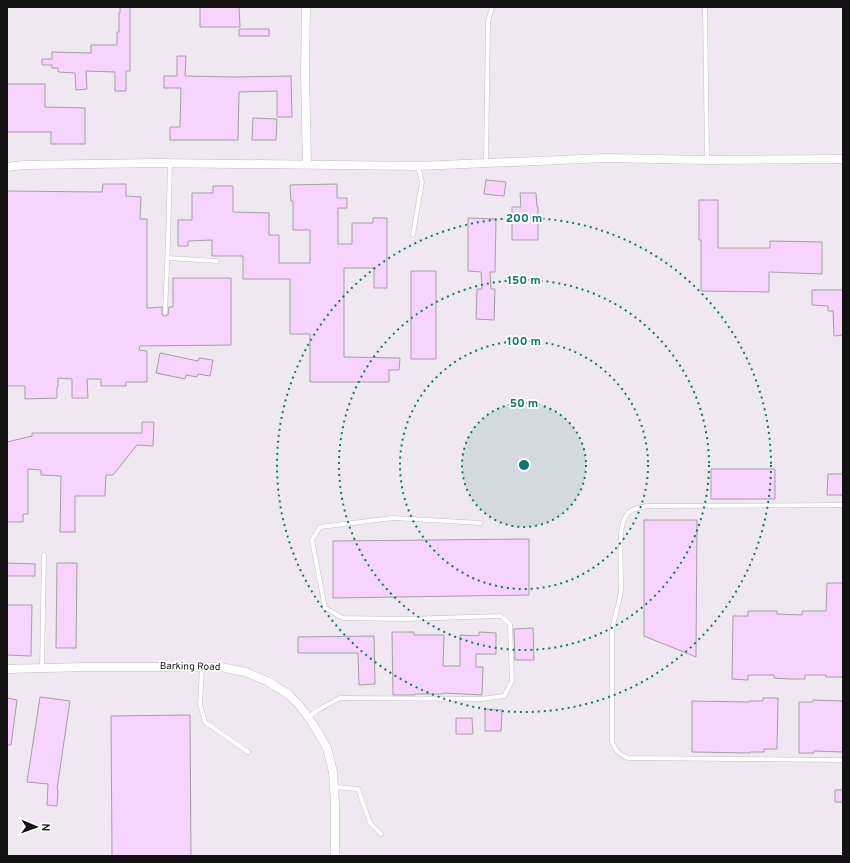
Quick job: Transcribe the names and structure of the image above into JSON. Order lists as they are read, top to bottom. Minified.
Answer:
{"streets":{"street":["Barking Road"]},"north":"right","rings":["200 m","150 m","100 m","50 m"]}
